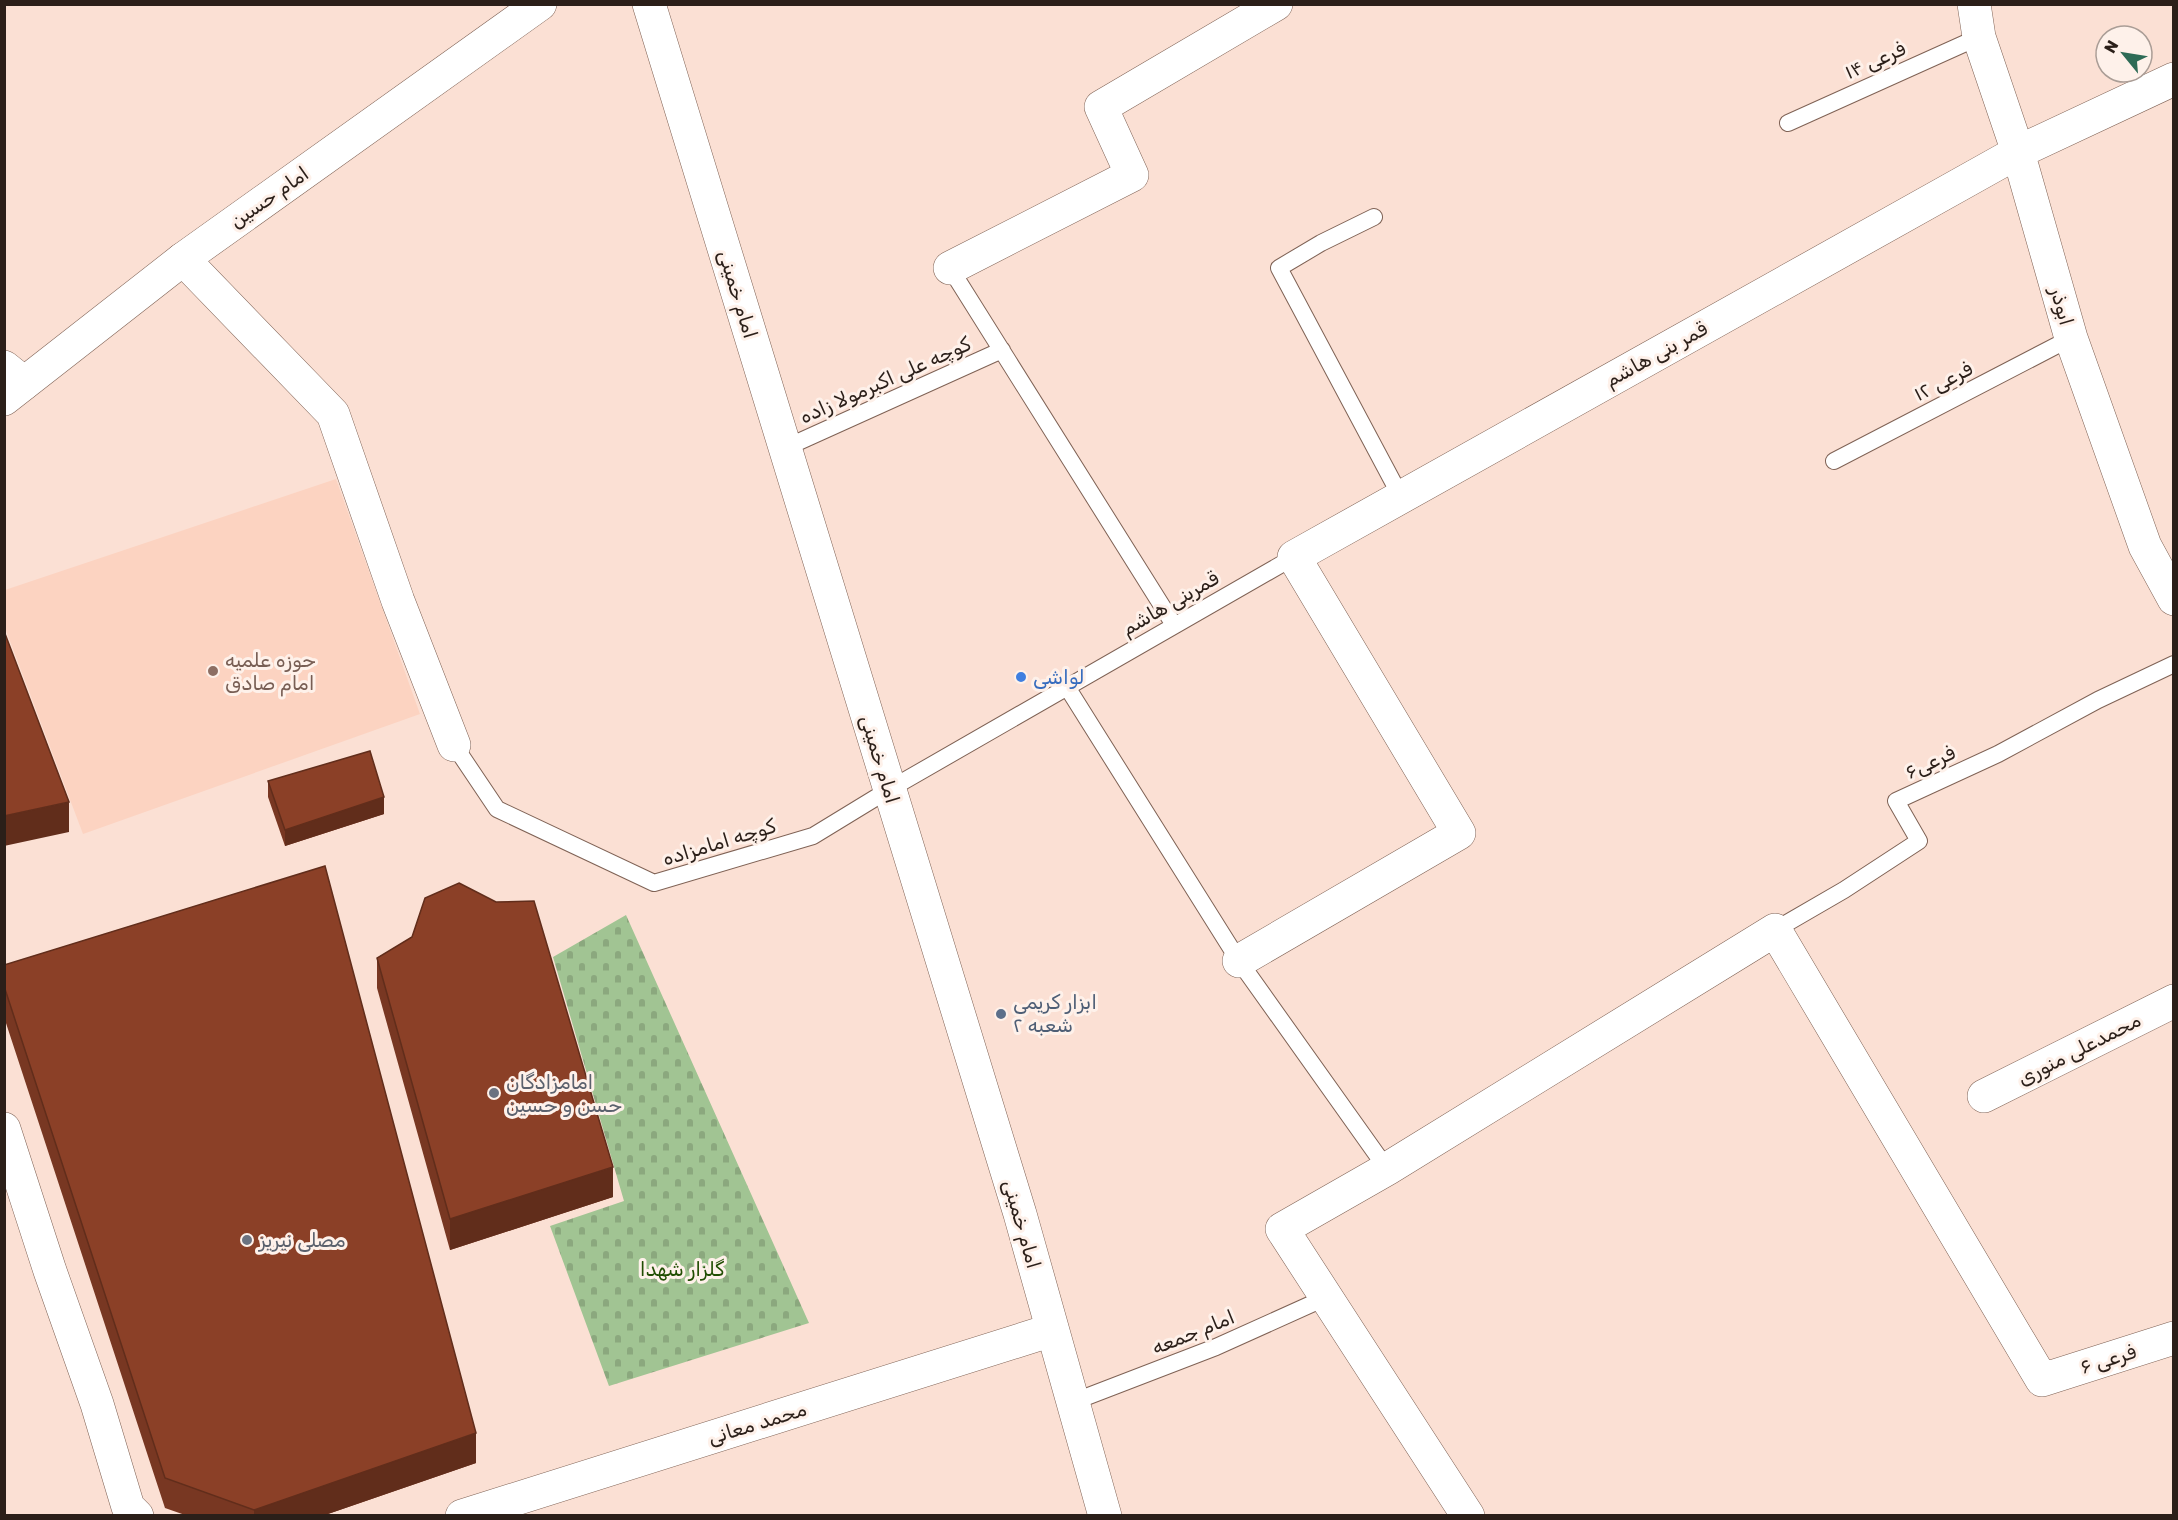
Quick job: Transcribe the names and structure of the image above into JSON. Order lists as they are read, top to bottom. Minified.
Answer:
{"streets":{"street":["امام حسین","امام خمینی","ابوذر","قمر بنی هاشم","محمدعلی منوری","فرعی ۶","محمد معانی"],"lane":["فرعی ۱۴","کوچه علی اکبرمولا زاده","فرعی ۱۲","قمربنی هاشم","فرعی۶","کوچه امامزاده","امام جمعه"]},"crossings":[["فرعی ۱۴","ابوذر"],["امام خمینی","کوچه علی اکبرمولا زاده"],["امام خمینی","قمربنی هاشم"],["امام خمینی","کوچه امامزاده"],["امام خمینی","امام جمعه"],["امام خمینی","محمد معانی"],["ابوذر","قمر بنی هاشم"],["ابوذر","فرعی ۱۲"],["قمر بنی هاشم","قمربنی هاشم"],["قمربنی هاشم","کوچه امامزاده"],["فرعی۶","فرعی ۶"]],"parks":["گلزار شهدا"],"places":["حوزه علمیه امام صادق","لواشی","ابزار کریمی شعبه ۲","امامزادگان حسن و حسین","مصلی نیریز"],"north":"top left"}
